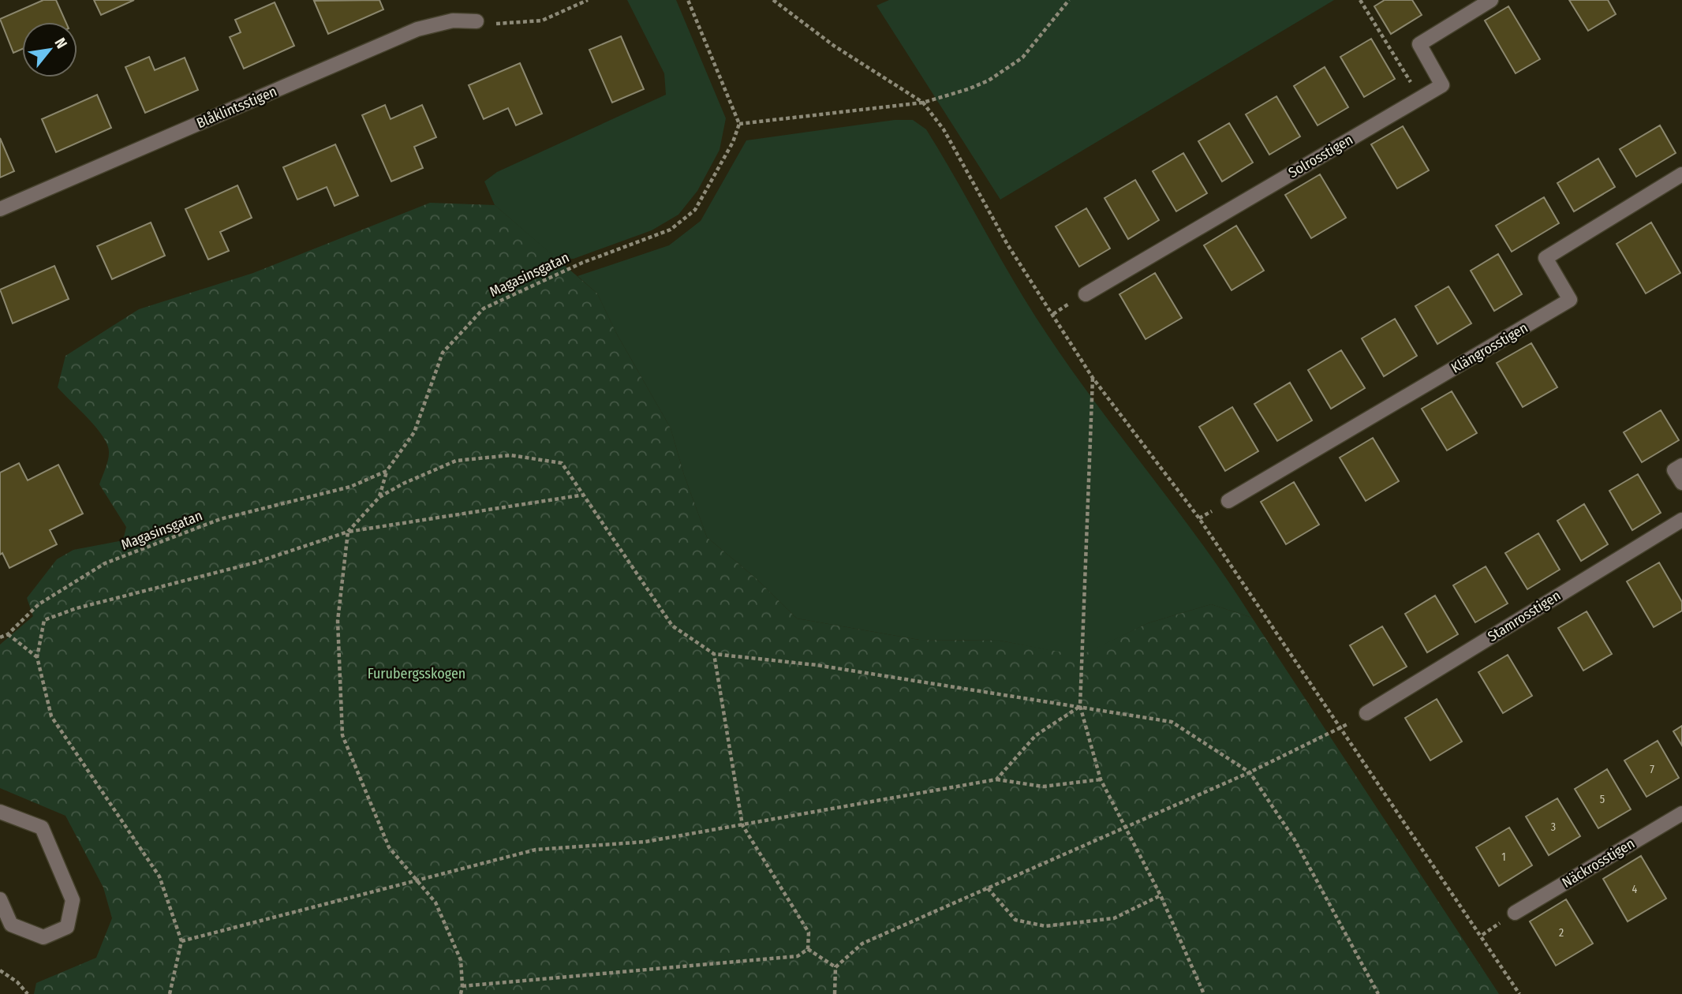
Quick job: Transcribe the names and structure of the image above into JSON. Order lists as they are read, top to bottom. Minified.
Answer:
{"streets":{"street":["Blåklintsstigen","Solrosstigen","Klängrosstigen","Stamrosstigen","Näckrosstigen"],"path":["Magasinsgatan"]},"parks":["Furubergsskogen"],"house_numbers":["7","5","3","1","4","2"],"north":"top right"}
